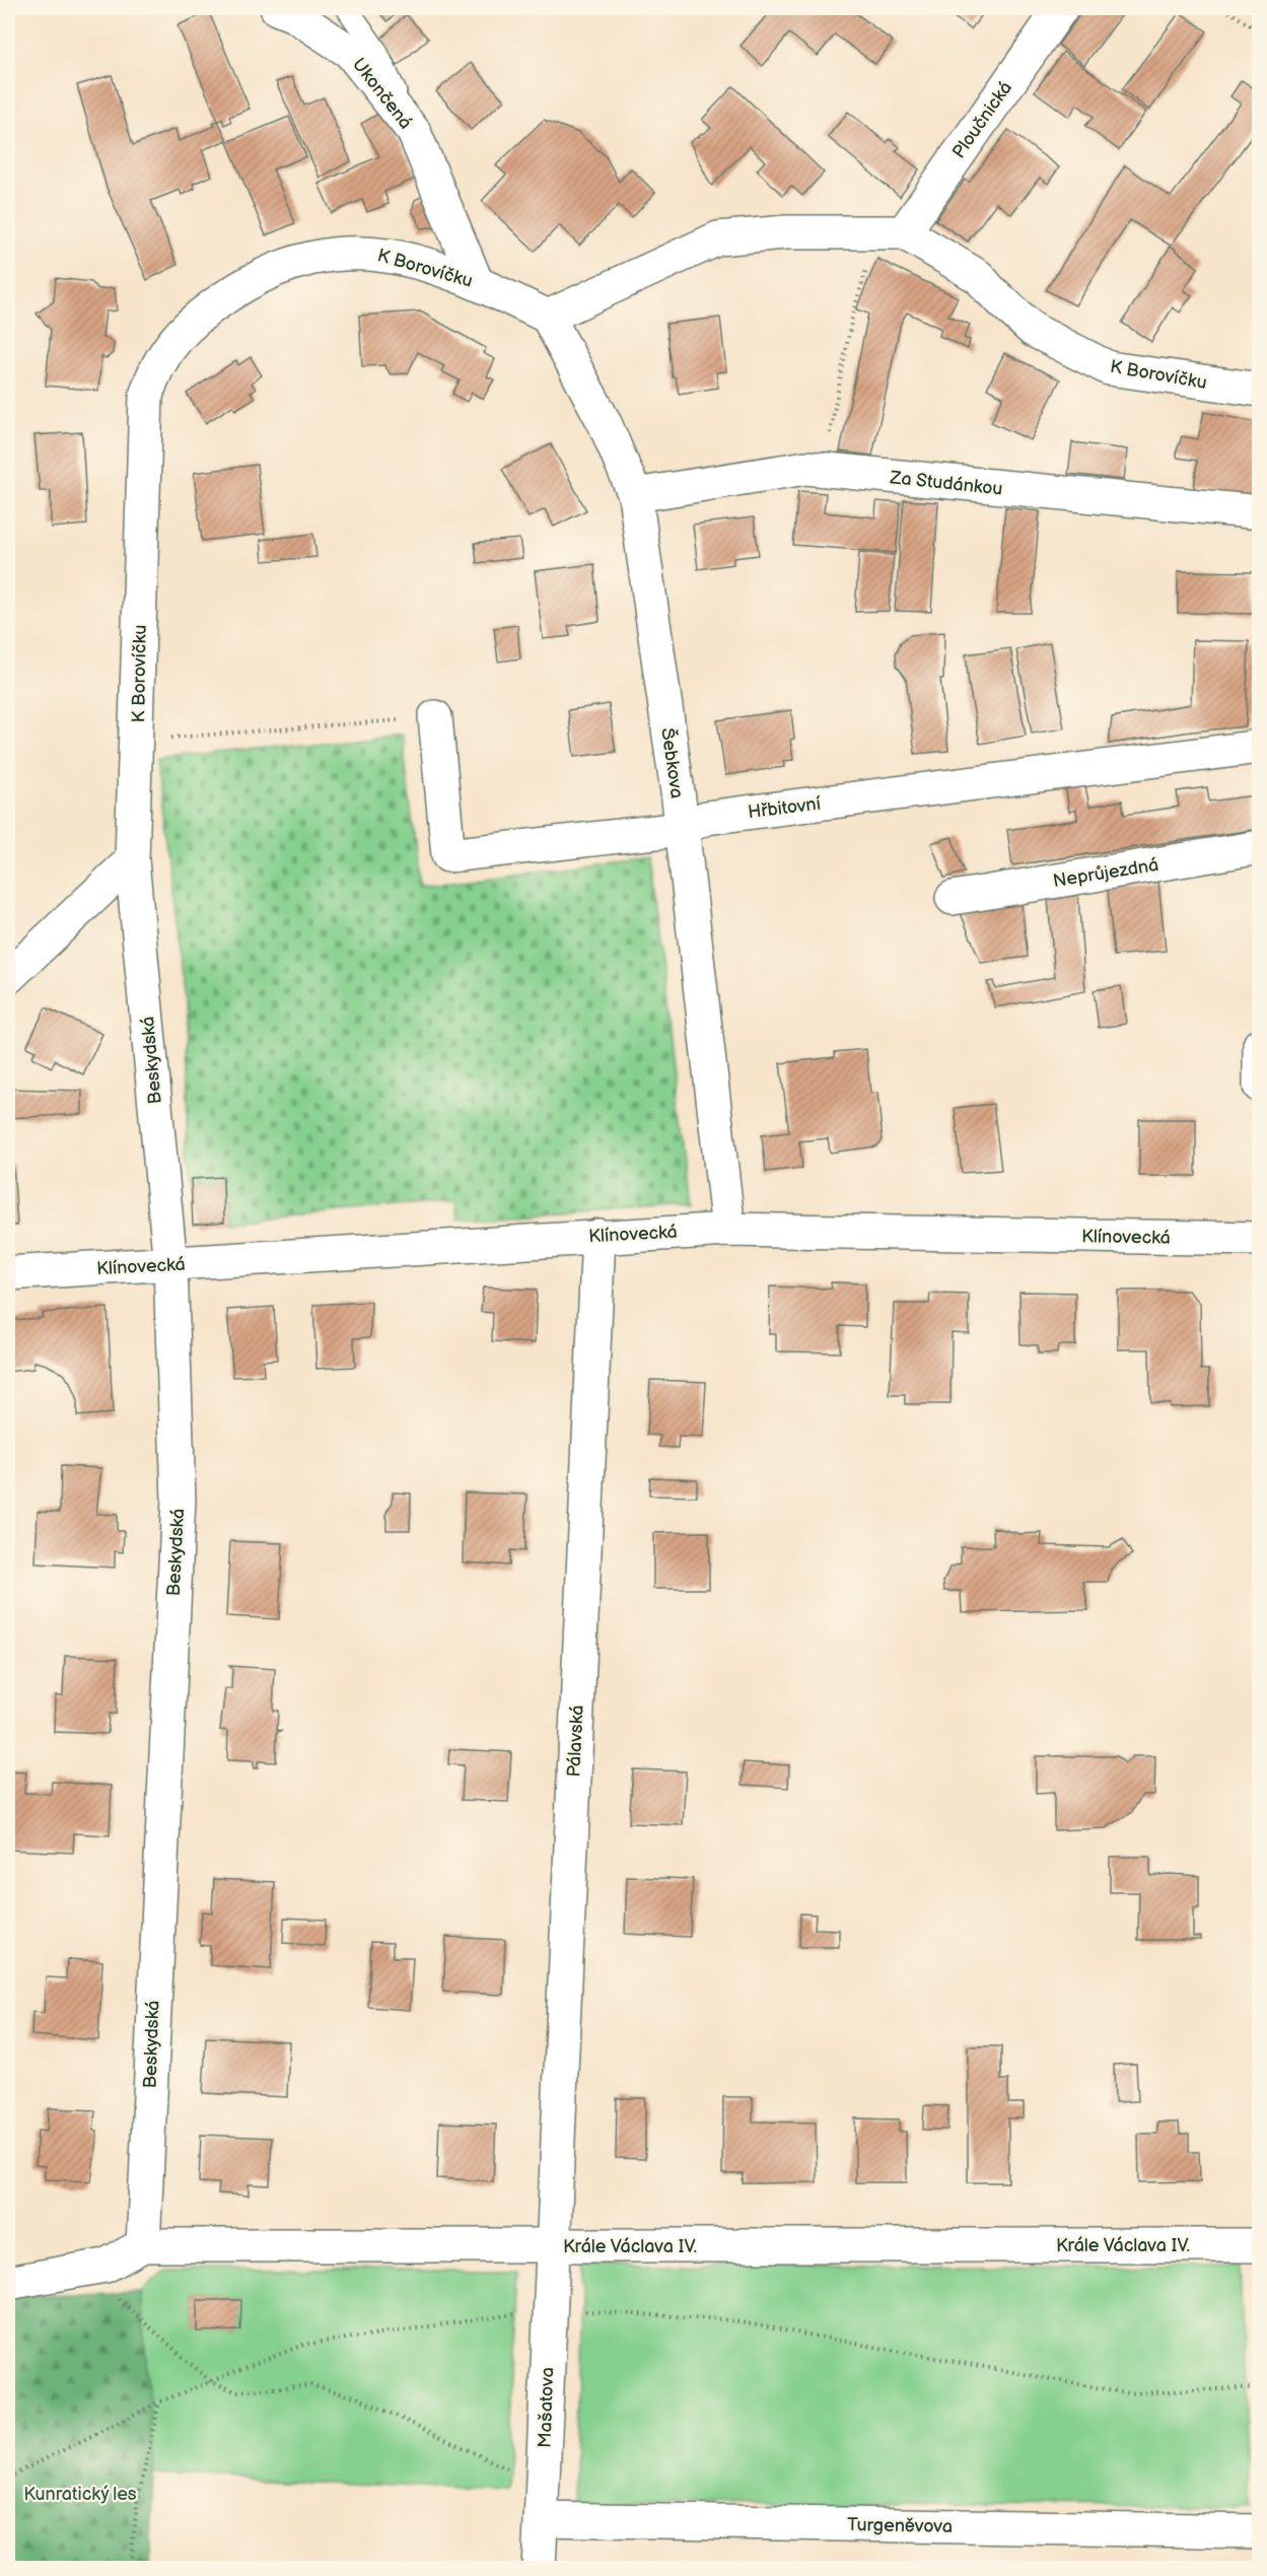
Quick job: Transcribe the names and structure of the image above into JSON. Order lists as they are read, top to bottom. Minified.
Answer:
{"streets":{"street":["Ukončená","Ploučnická","K Borovíčku","Za Studánkou","Šebkova","Hřbitovní","Neprůjezdná","Beskydská","Klínovecká","Pálavská","Krále Václava IV.","Mašatova","Turgeněvova"]},"crossings":[["Ukončená","K Borovíčku"],["Ploučnická","K Borovíčku"],["K Borovíčku","Šebkova"],["K Borovíčku","Beskydská"],["Za Studánkou","Šebkova"],["Šebkova","Hřbitovní"],["Šebkova","Klínovecká"],["Beskydská","Klínovecká"],["Beskydská","Krále Václava IV."],["Klínovecká","Pálavská"],["Pálavská","Krále Václava IV."],["Pálavská","Mašatova"],["Krále Václava IV.","Mašatova"],["Mašatova","Turgeněvova"]],"parks":["Kunratický les"]}
